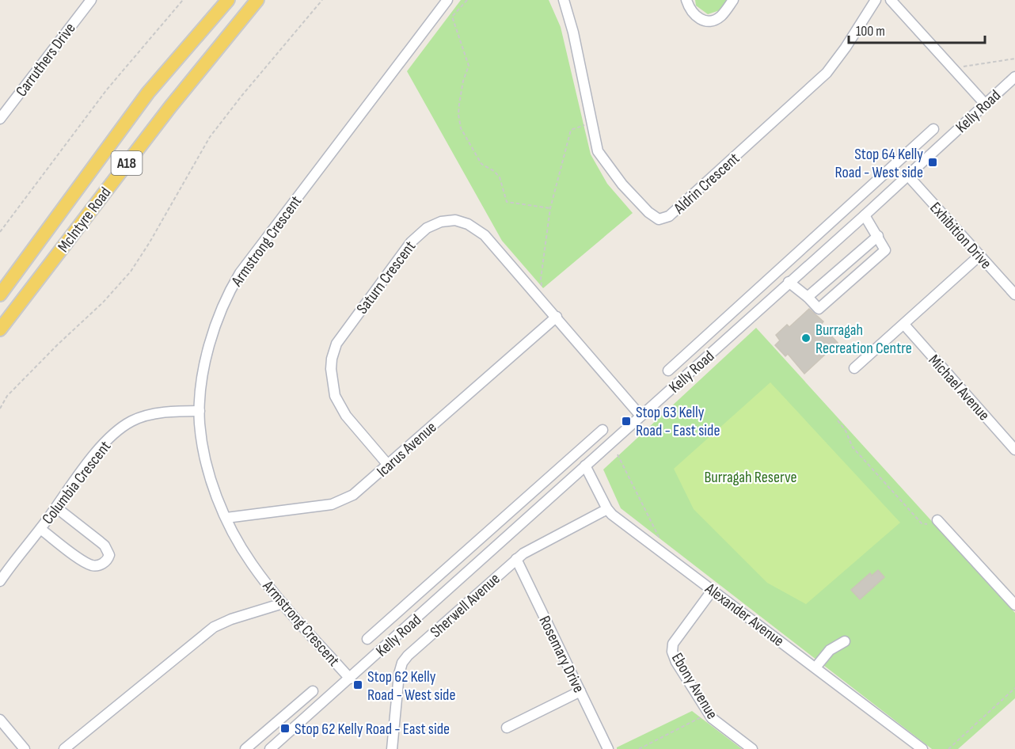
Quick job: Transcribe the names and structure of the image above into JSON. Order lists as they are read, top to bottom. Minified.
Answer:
{"streets":{"main road":["A18","McIntyre Road"],"street":["Carruthers Drive","Kelly Road","Aldrin Crescent","Exhibition Drive","Armstrong Crescent","Saturn Crescent","Michael Avenue","Icarus Avenue","Columbia Crescent","Sherwell Avenue","Alexander Avenue","Rosemary Drive","Ebony Avenue"]},"crossings":[["Kelly Road","Exhibition Drive"],["Kelly Road","Armstrong Crescent"],["Kelly Road","Saturn Crescent"],["Kelly Road","Alexander Avenue"],["Armstrong Crescent","Icarus Avenue"],["Armstrong Crescent","Columbia Crescent"],["Saturn Crescent","Icarus Avenue"],["Sherwell Avenue","Alexander Avenue"],["Sherwell Avenue","Rosemary Drive"],["Alexander Avenue","Ebony Avenue"]],"parks":["Burragah Reserve"],"places":{"transit":["Stop 64 Kelly Road - West side","Stop 63 Kelly Road - East side","Stop 62 Kelly Road - West side","Stop 62 Kelly Road - East side"],"other":["Burragah Recreation Centre"]},"scale_bar":"100 m"}
